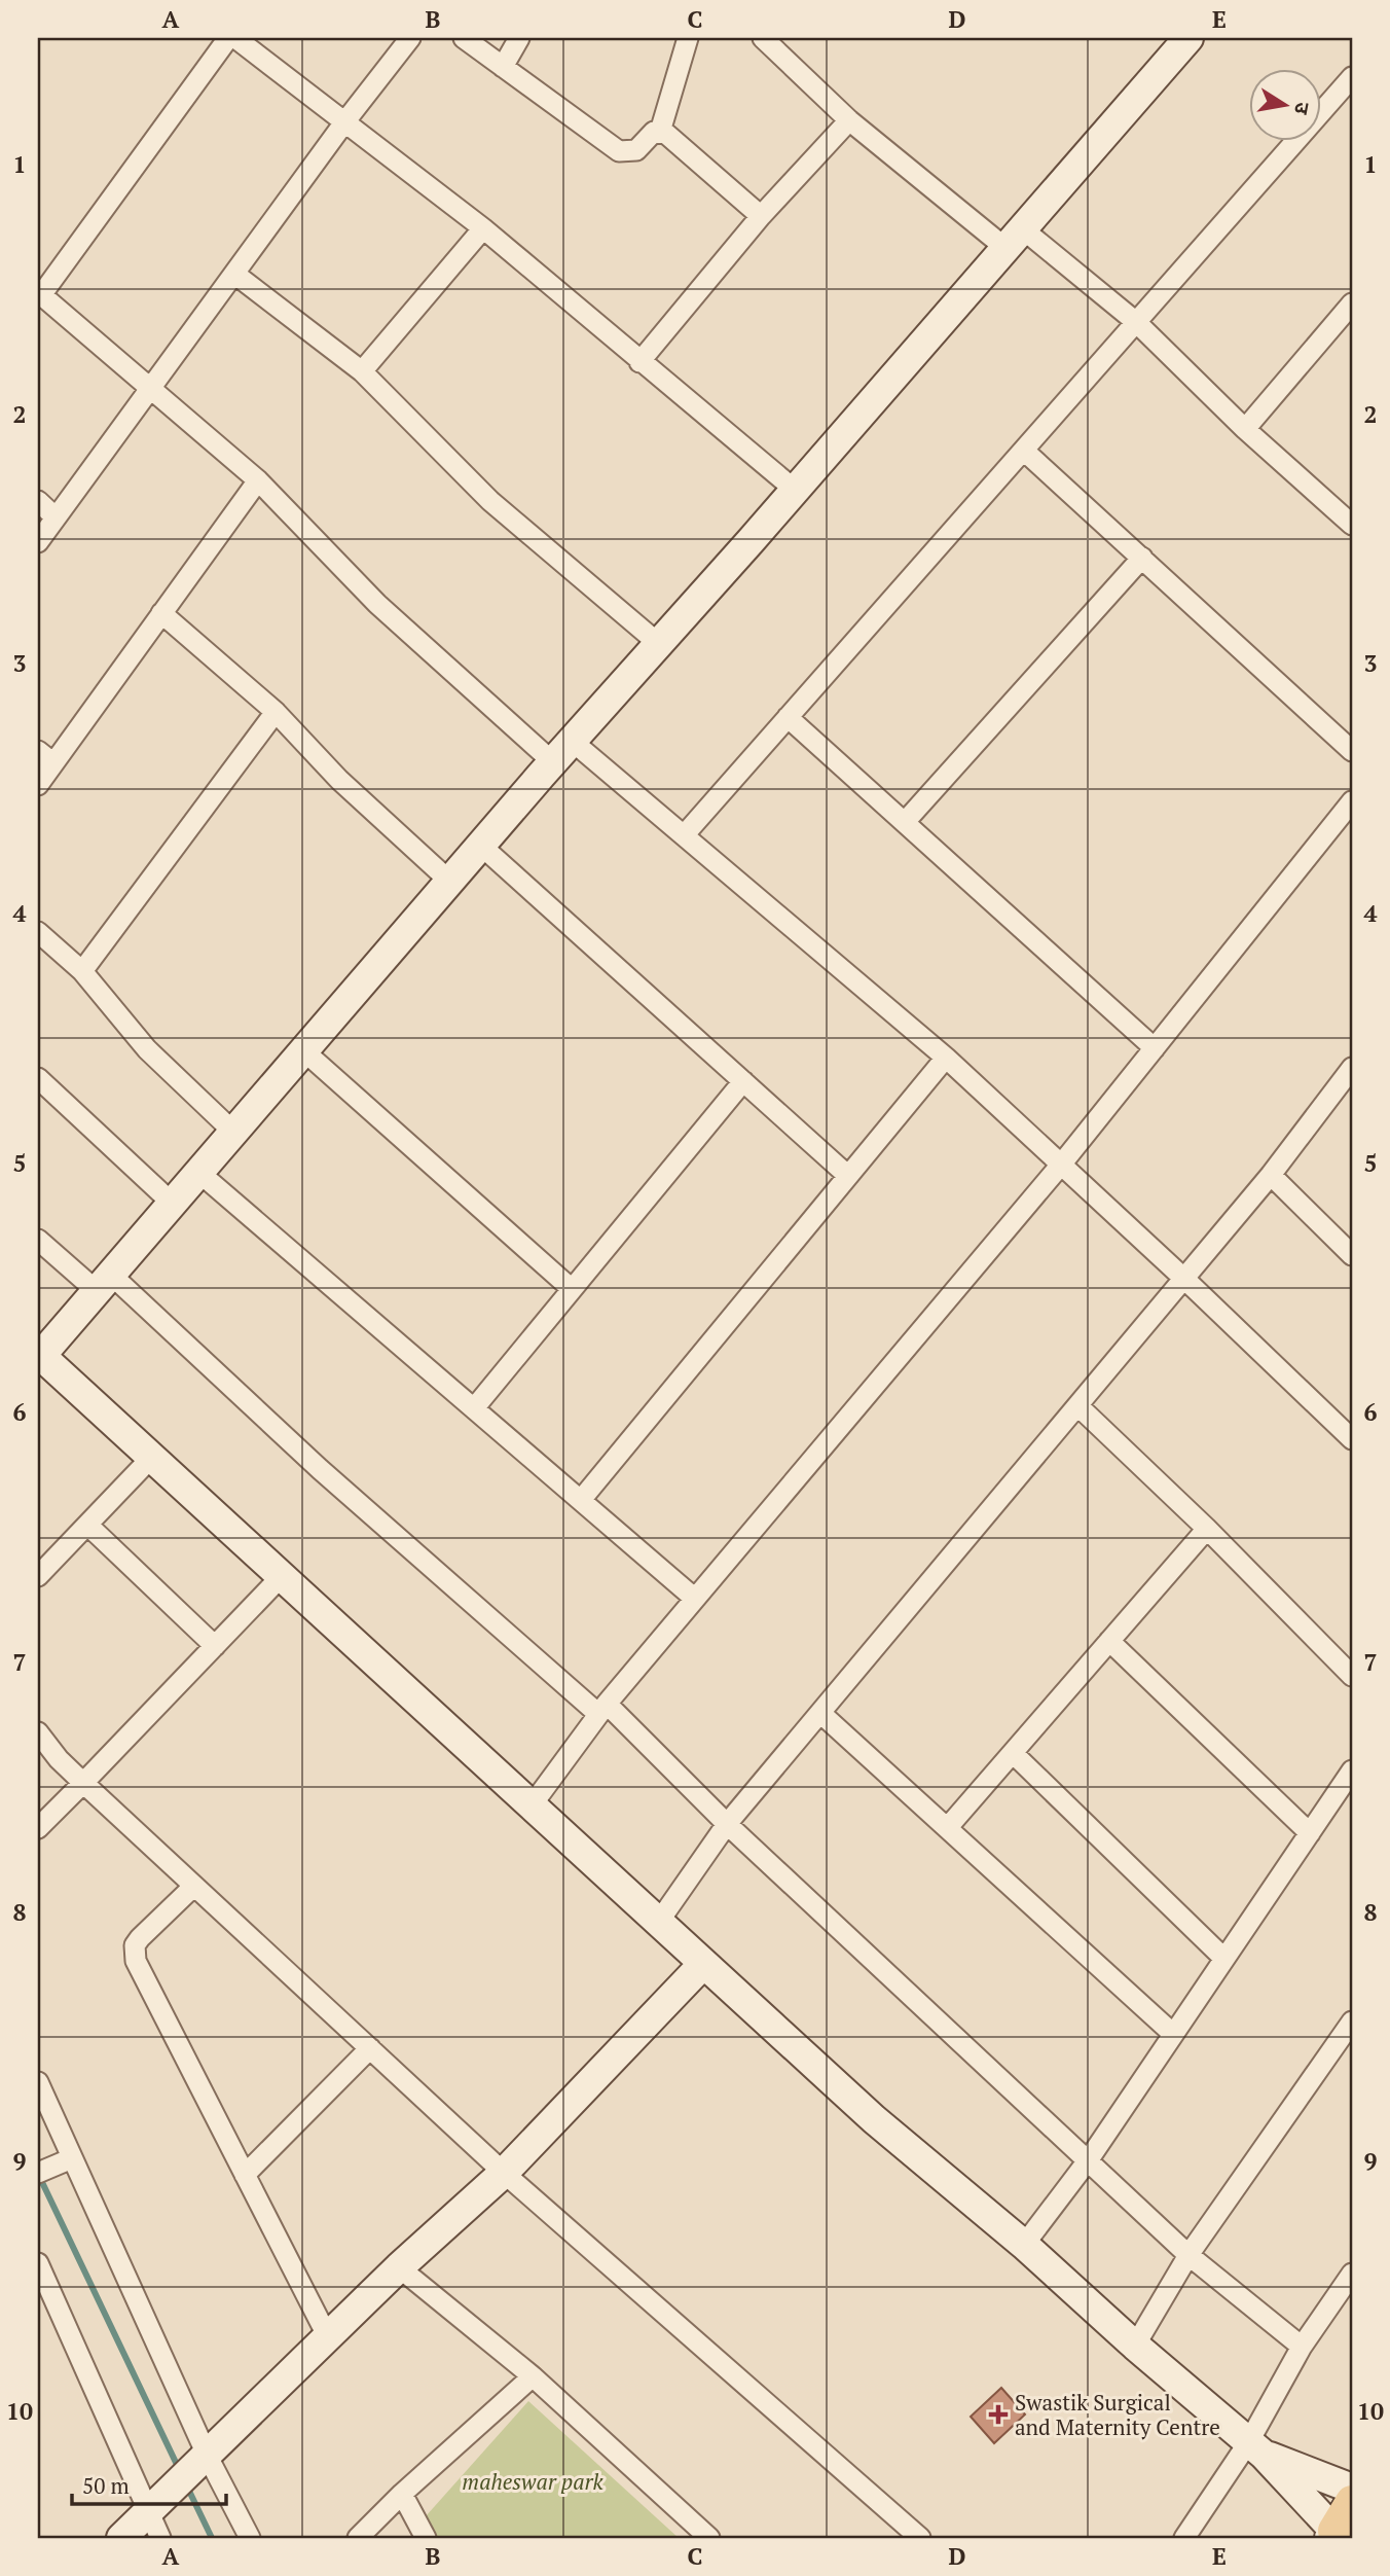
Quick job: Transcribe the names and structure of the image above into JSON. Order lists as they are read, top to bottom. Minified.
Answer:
{"parks":["maheswar park"],"places":{"health":["Swastik Surgical and Maternity Centre"]},"scale_bar":"50 m","north":"right","grid":{"columns":["A","B","C","D","E"],"rows":["1","2","3","4","5","6","7","8","9","10"]}}
